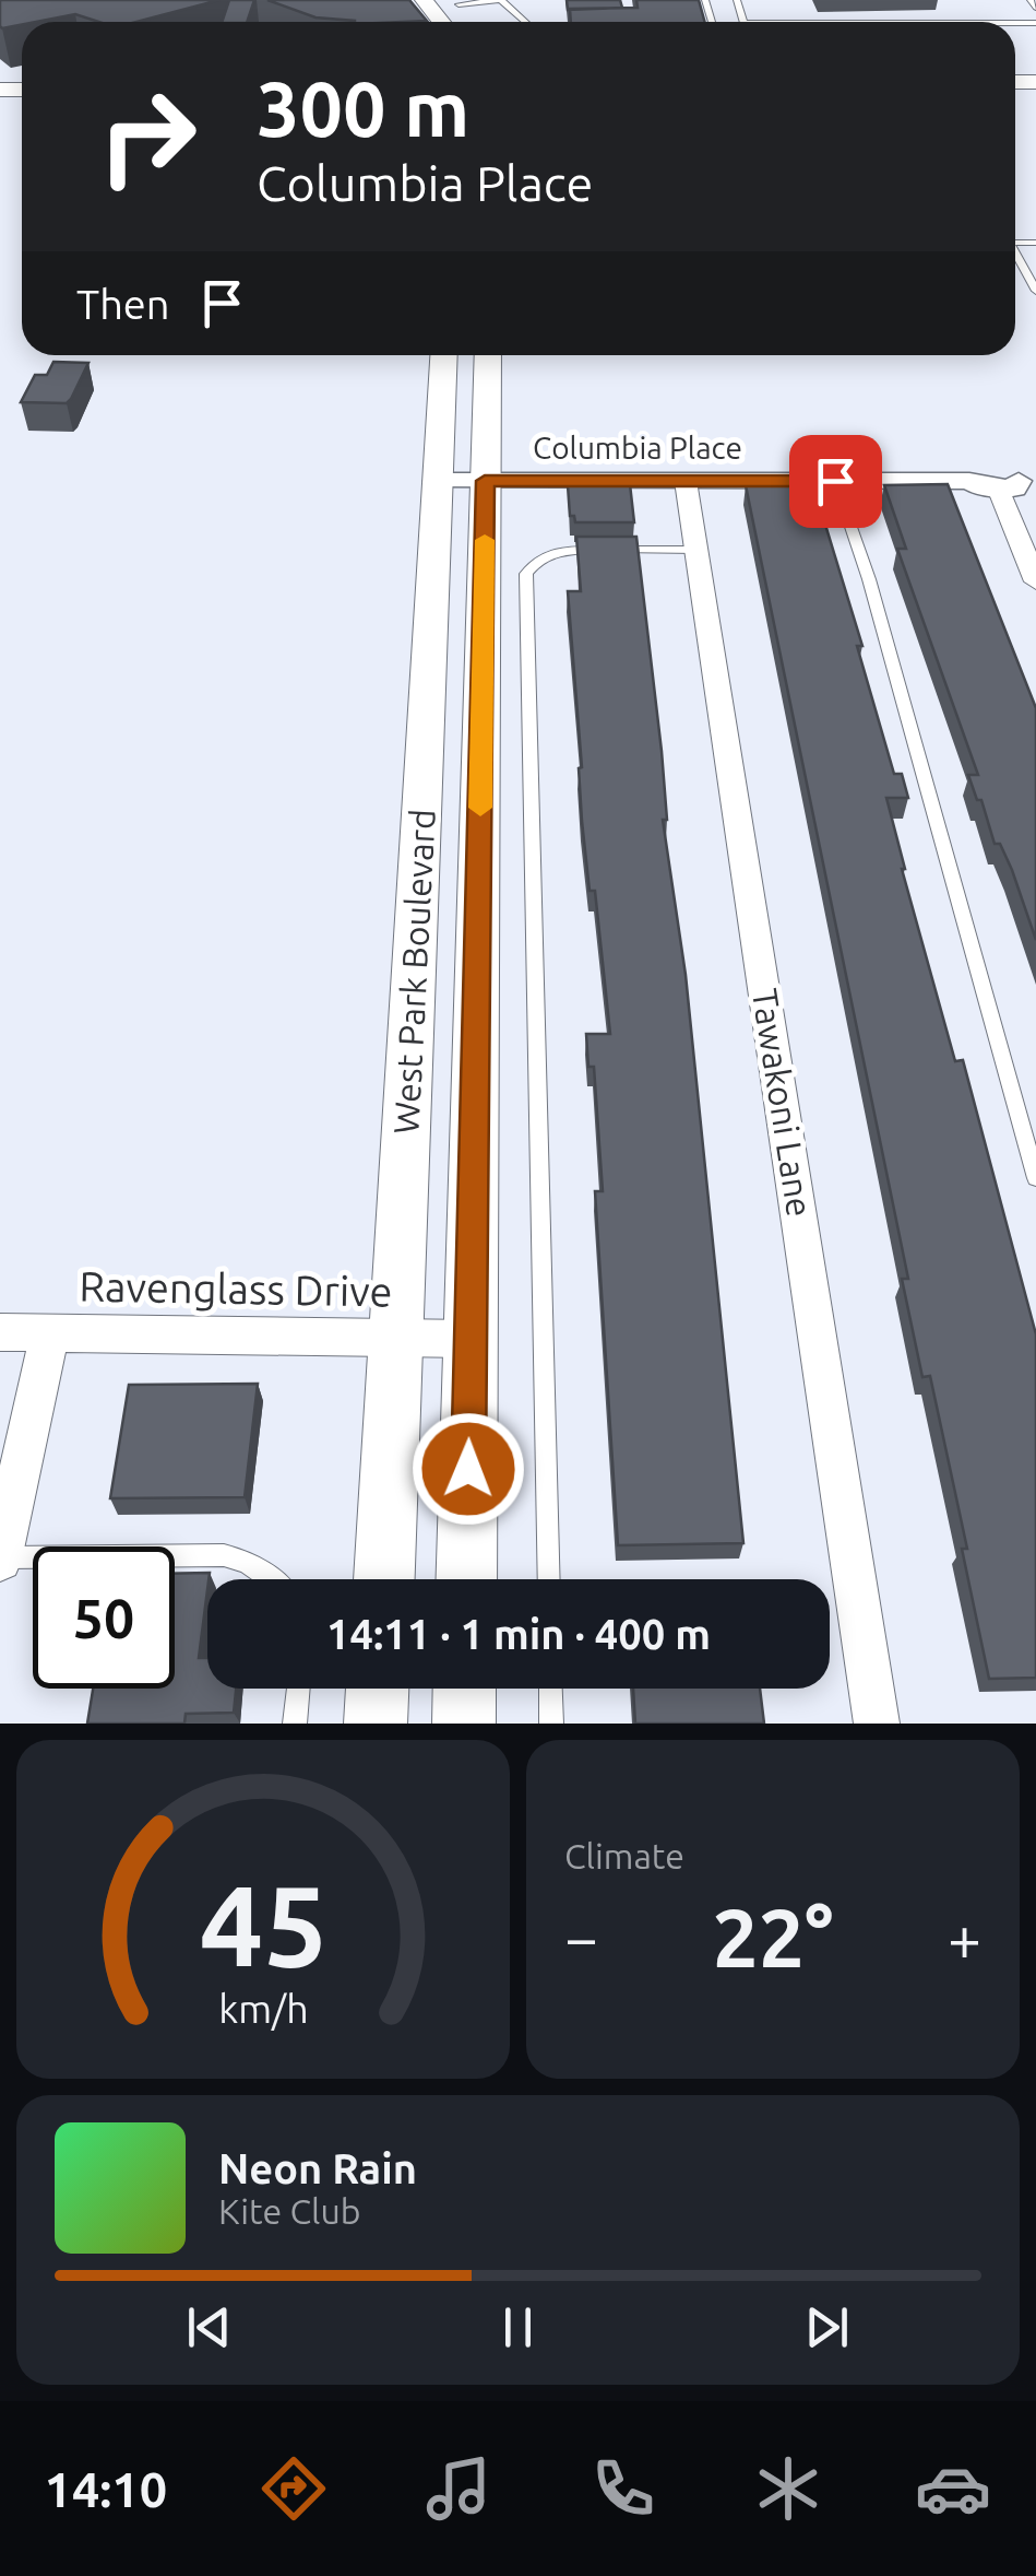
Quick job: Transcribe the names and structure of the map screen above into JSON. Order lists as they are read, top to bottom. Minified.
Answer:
{"streets":{"main road":["West Park Boulevard"],"street":["Columbia Place","Tawakoni Lane","Ravenglass Drive"]},"crossings":[["Columbia Place","West Park Boulevard"],["Columbia Place","Tawakoni Lane"],["West Park Boulevard","Ravenglass Drive"]],"page":{"turn":["300 m","Columbia Place"],"then":"Then","limit":"50","trip":"14:11 · 1 min · 400 m","tile":"Climate","heat":["−","22°","+"],"song":["Neon Rain","Kite Club"],"tabs":"14:10","gauge":["45","km/h"]}}
